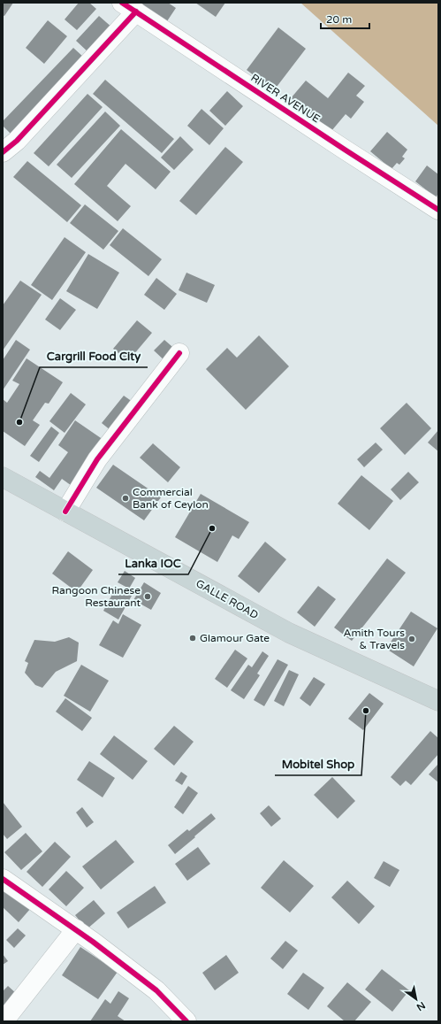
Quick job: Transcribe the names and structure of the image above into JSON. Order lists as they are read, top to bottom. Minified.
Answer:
{"streets":{"highway":["GALLE ROAD"],"street":["RIVER AVENUE"]},"places":["Cargrill Food City","Commercial Bank of Ceylon","Lanka IOC","Rangoon Chinese Restaurant","Glamour Gate","Amith Tours & Travels","Mobitel Shop"],"scale_bar":"20 m","north":"bottom right"}
